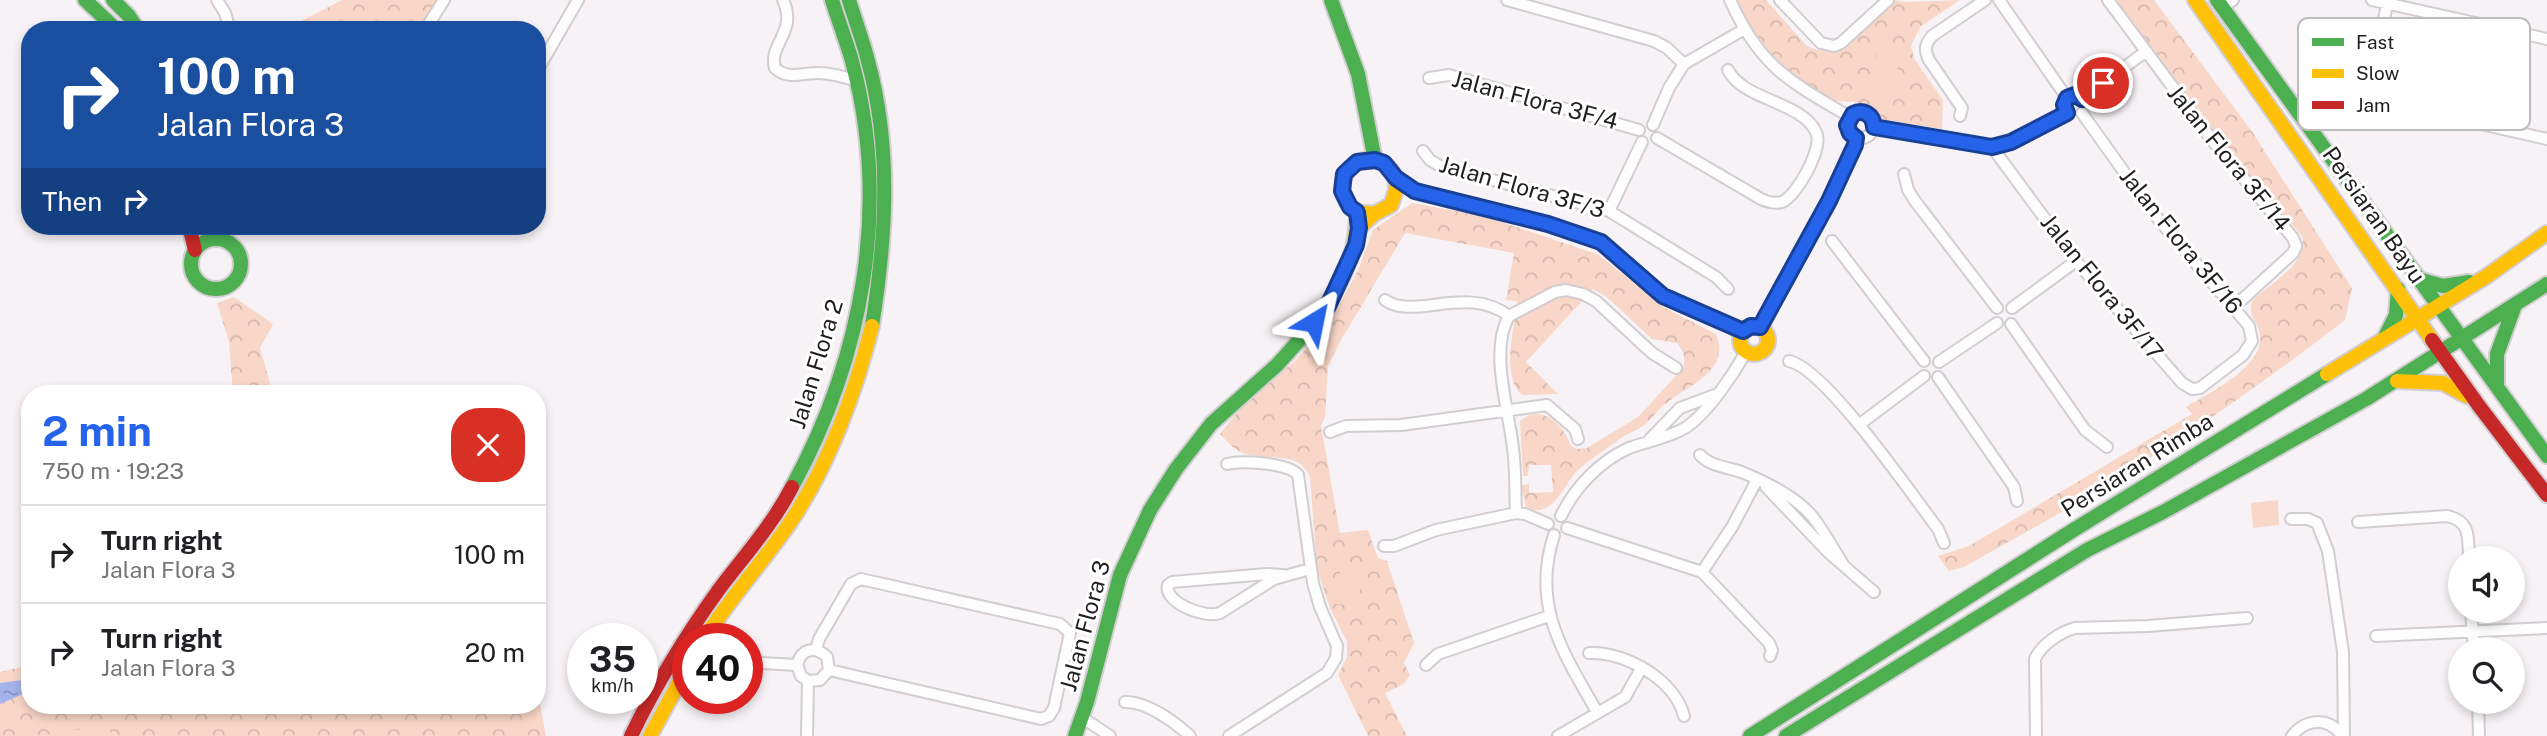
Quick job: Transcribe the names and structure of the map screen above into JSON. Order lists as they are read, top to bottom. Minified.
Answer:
{"streets":{"street":["Jalan Flora 3F/4","Jalan Flora 3F/14","Jalan Flora 3F/3","Persiaran Bayu","Jalan Flora 3F/16","Jalan Flora 3F/17","Jalan Flora 2","Persiaran Rimba","Jalan Flora 3"]},"crossings":[["Jalan Flora 3F/14","Jalan Flora 3F/16"],["Persiaran Bayu","Persiaran Rimba"],["Jalan Flora 3F/16","Jalan Flora 3F/17"]],"legend":["Fast","Slow","Jam"],"page":{"turn":["100 m","Jalan Flora 3"],"then":"Then","heading":["2 min","750 m · 19:23"],"list":[{"name":"Turn right","note":"Jalan Flora 3","value":"100 m"},{"name":"Turn right","note":"Jalan Flora 3","value":"20 m"}],"speed":"35 km/h","limit":"40"}}
